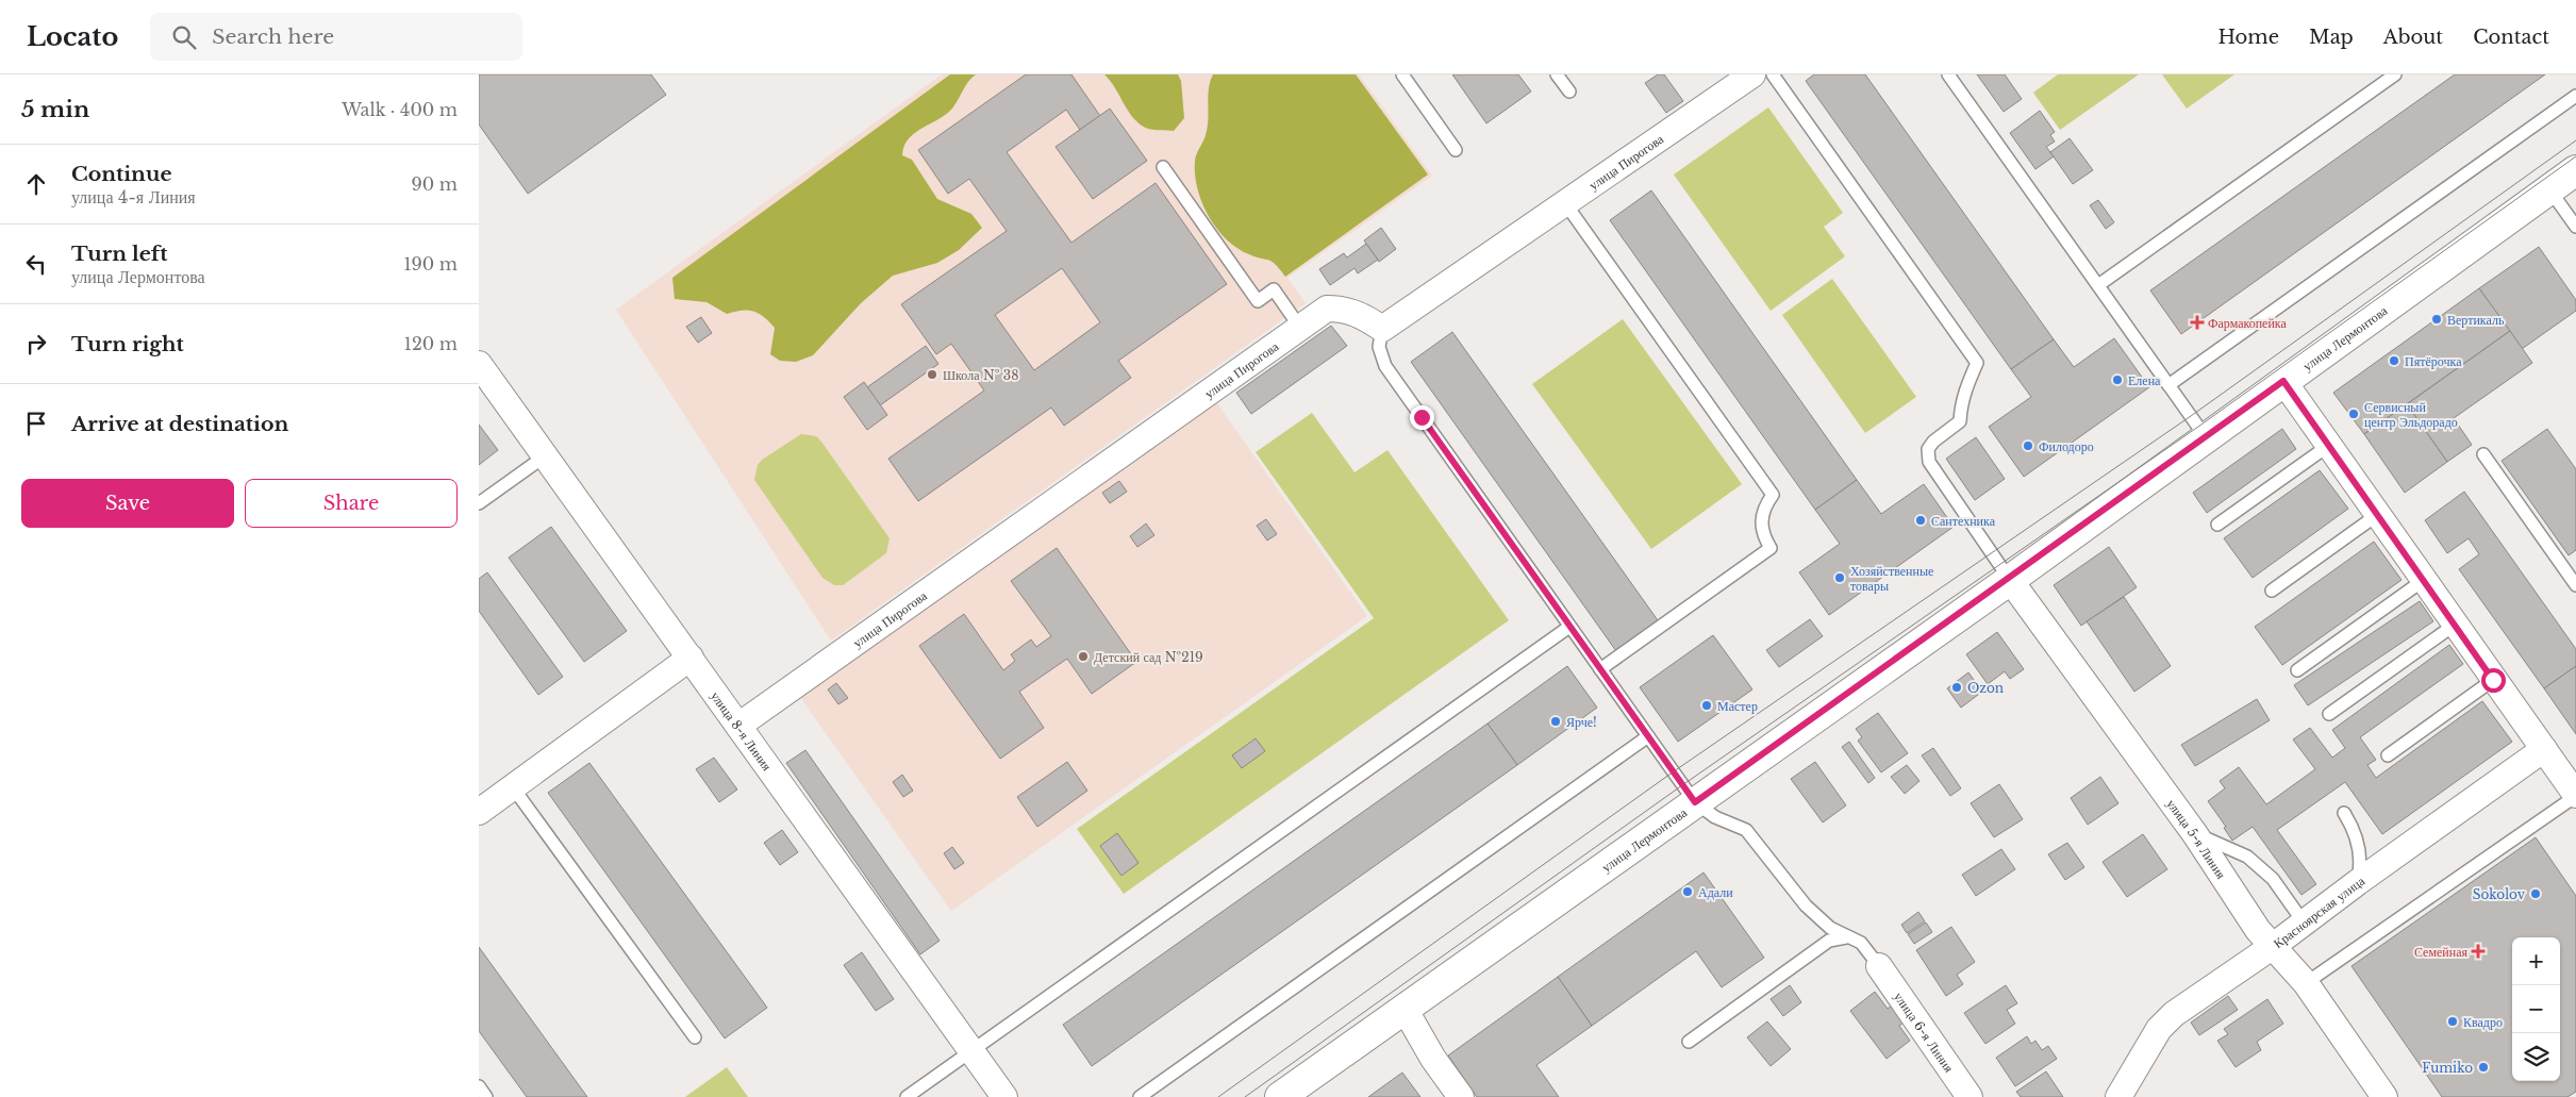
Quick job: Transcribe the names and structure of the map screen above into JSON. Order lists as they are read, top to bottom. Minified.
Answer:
{"streets":{"main road":["улица Лермонтова"],"street":["улица Пирогова","улица 8-я Линия","улица 5-я Линия","Красноярская улица","улица 6-я Линия"]},"crossings":[["улица Пирогова","улица 8-я Линия"],["улица Лермонтова","улица 5-я Линия"],["улица 5-я Линия","Красноярская улица"]],"places":{"other":["Вертикаль","Пятёрочка","Школа № 38","Елена","Сервисный центр Эльдорадо","Филодоро","Сантехника","Хозяйственные товары","Детский сад №219","Ozon","Мастер","Ярче!","Адали","Sokolov","Квадро","Fumiko"],"health":["Фармакопейка","Семейная"]},"page":{"header":"Locato","search":"Search here","nav":["Home","Map","About","Contact"],"heading":["5 min","Walk · 400 m"],"list":[["Continue","улица 4-я Линия","90 m"],["Turn left","улица Лермонтова","190 m"],["Turn right","120 m"],"Arrive at destination"],"buttons":["Save","Share"],"map_buttons":["+","−"]}}
